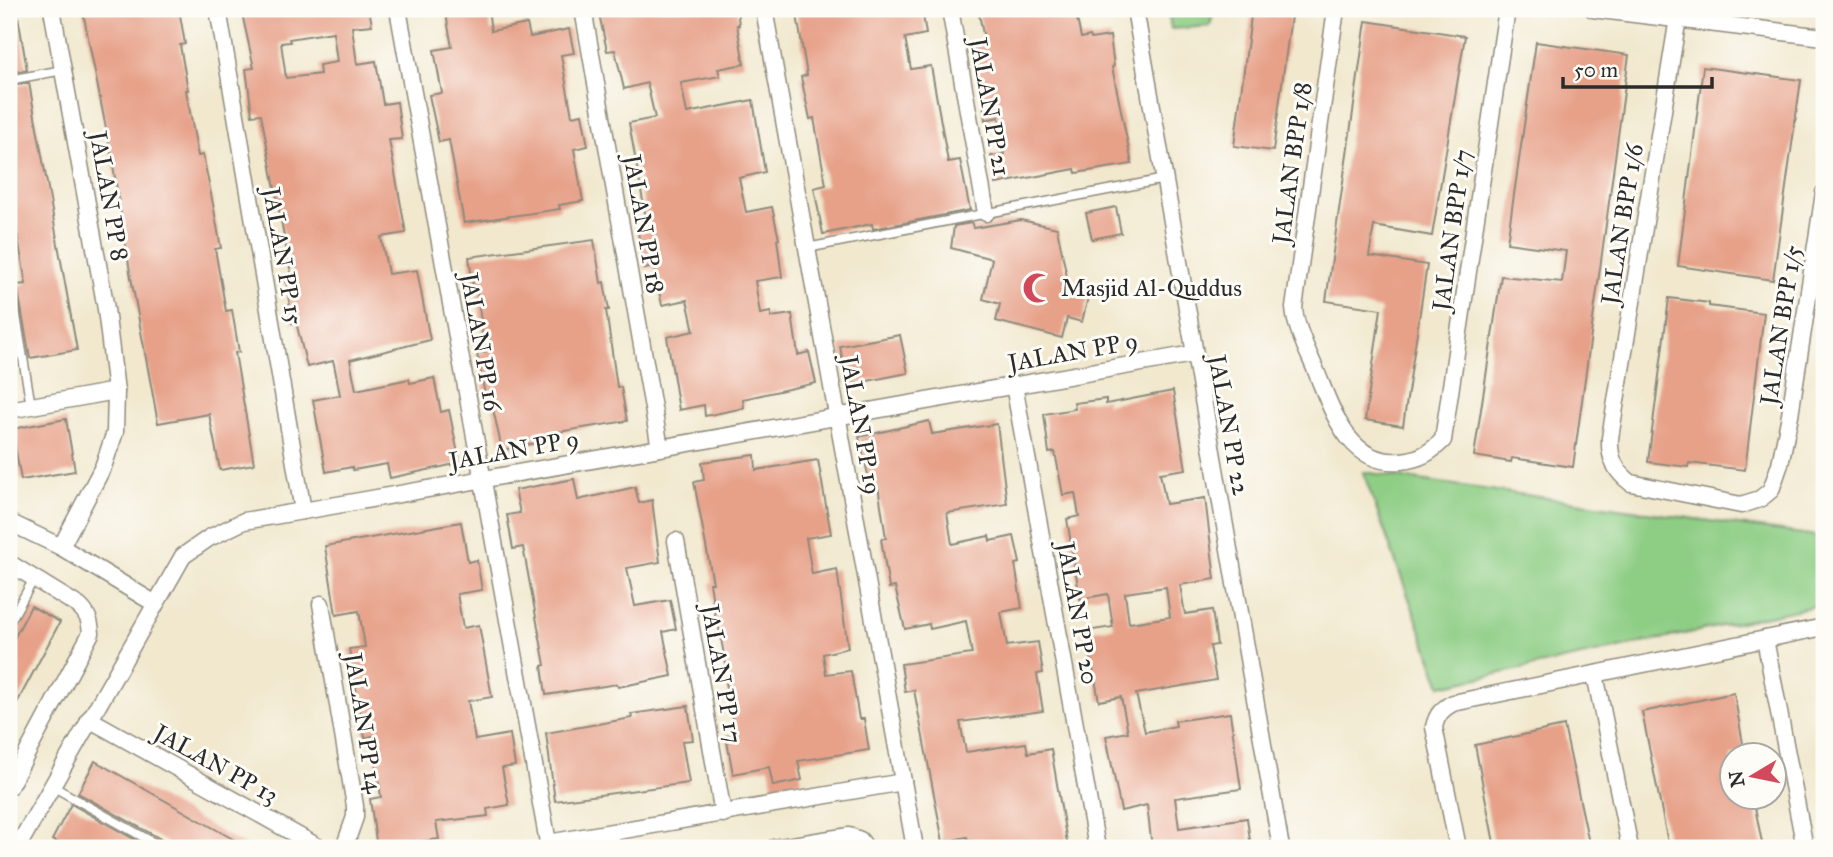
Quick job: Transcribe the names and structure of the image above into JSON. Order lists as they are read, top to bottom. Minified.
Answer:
{"streets":{"street":["JALAN PP 21","JALAN BPP 1/8","JALAN PP 8","JALAN PP 18","JALAN BPP 1/6","JALAN BPP 1/7","JALAN PP 15","JALAN BPP 1/5","JALAN PP 16","JALAN PP 9","JALAN PP 19","JALAN PP 22","JALAN PP 20","JALAN PP 17","JALAN PP 14","JALAN PP 13"]},"crossings":[["JALAN BPP 1/8","JALAN BPP 1/7"],["JALAN PP 18","JALAN PP 9"],["JALAN BPP 1/6","JALAN BPP 1/5"],["JALAN PP 15","JALAN PP 9"],["JALAN PP 16","JALAN PP 9"],["JALAN PP 9","JALAN PP 19"],["JALAN PP 9","JALAN PP 22"],["JALAN PP 9","JALAN PP 20"],["JALAN PP 9","JALAN PP 13"]],"places":{"mosque":["Masjid Al-Quddus"]},"scale_bar":"50 m","north":"left"}
